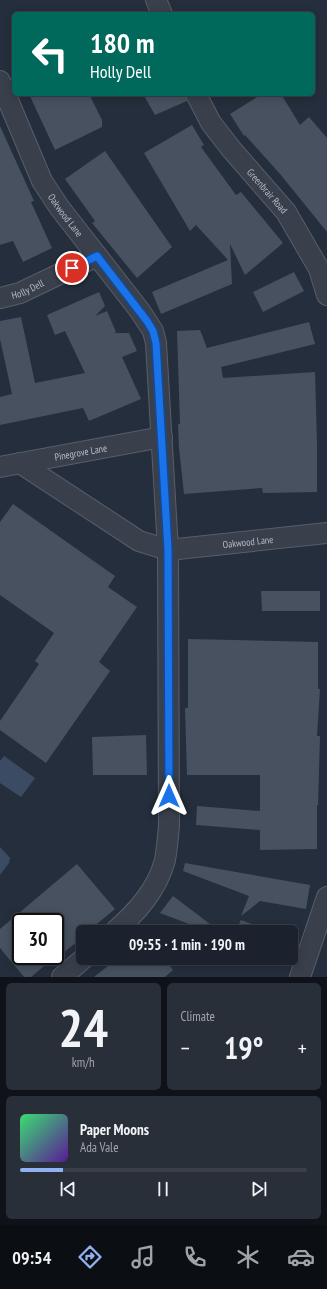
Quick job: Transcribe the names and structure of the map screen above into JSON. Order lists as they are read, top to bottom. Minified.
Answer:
{"streets":{"street":["Greenbrair Road","Oakwood Lane","Holly Dell","Pinegrove Lane"]},"crossings":[["Oakwood Lane","Holly Dell"],["Oakwood Lane","Pinegrove Lane"]],"page":{"turn":["180 m","Holly Dell"],"limit":"30","trip":"09:55 · 1 min · 190 m","tile":[["24","km/h"],"Climate"],"heat":["−","19°","+"],"song":["Paper Moons","Ada Vale"],"tabs":"09:54"}}
